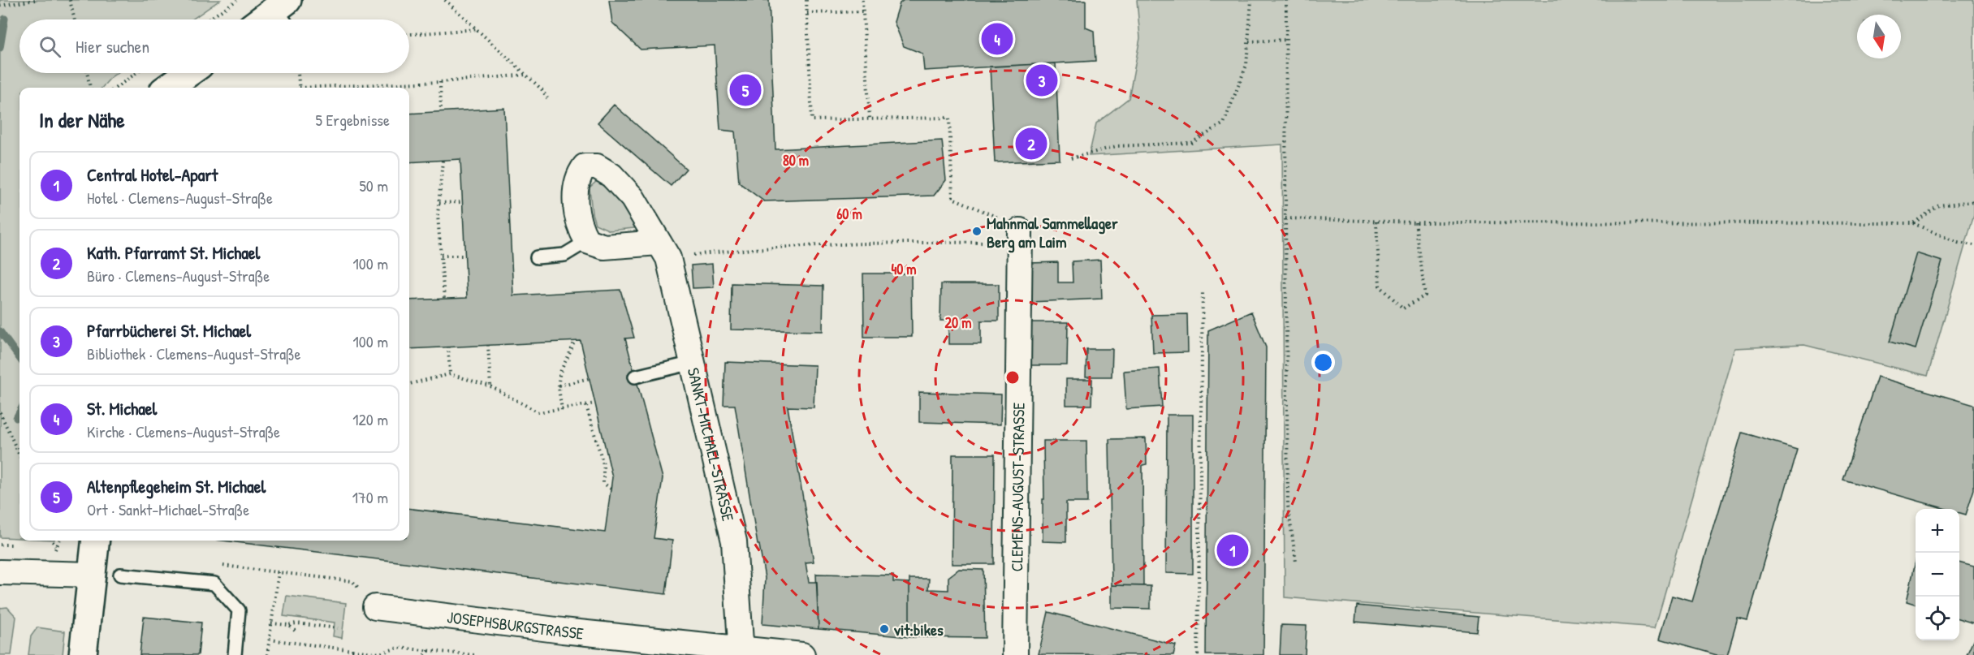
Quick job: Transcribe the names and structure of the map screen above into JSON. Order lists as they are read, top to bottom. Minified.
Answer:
{"streets":{"street":["SANKT-MICHAEL-STRASSE","CLEMENS-AUGUST-STRASSE","JOSEPHSBURGSTRASSE"]},"crossings":[["SANKT-MICHAEL-STRASSE","JOSEPHSBURGSTRASSE"]],"places":["Mahnmal Sammellager Berg am Laim","vit:bikes"],"north":"bottom","page":{"search":"Hier suchen","pins":["4","3","5","2","1"],"heading":["In der Nähe","5 Ergebnisse"],"list":[{"mark":"1","name":"Central Hotel-Apart","note":"Hotel · Clemens-August-Straße","value":"50 m"},{"mark":"2","name":"Kath. Pfarramt St. Michael","note":"Büro · Clemens-August-Straße","value":"100 m"},{"mark":"3","name":"Pfarrbücherei St. Michael","note":"Bibliothek · Clemens-August-Straße","value":"100 m"},{"mark":"4","name":"St. Michael","note":"Kirche · Clemens-August-Straße","value":"120 m"},{"mark":"5","name":"Altenpflegeheim St. Michael","note":"Ort · Sankt-Michael-Straße","value":"170 m"}],"map_buttons":["+","−"]},"rings":["80 m","60 m","40 m","20 m"]}
